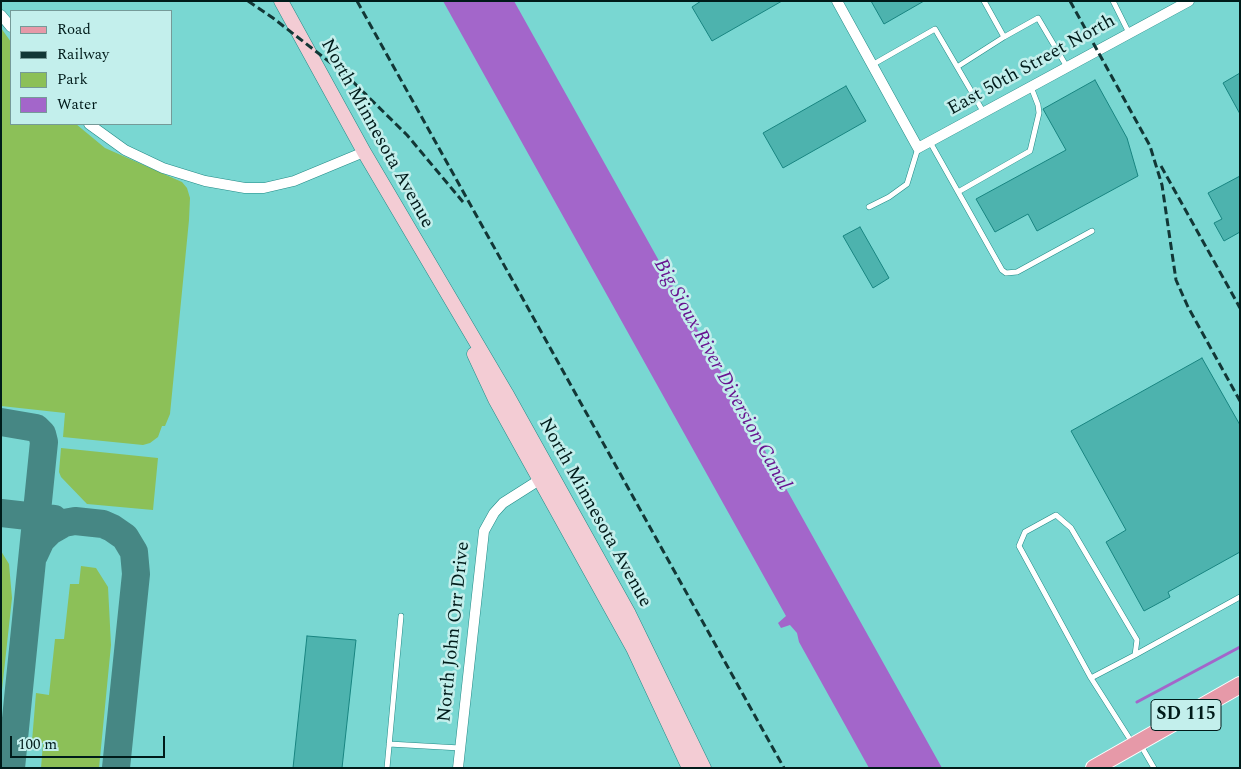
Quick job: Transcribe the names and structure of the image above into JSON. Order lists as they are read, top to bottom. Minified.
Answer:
{"streets":{"main road":["North Minnesota Avenue","SD 115"],"street":["East 50th Street North","North John Orr Drive"]},"crossings":[["North Minnesota Avenue","North John Orr Drive"]],"water":["Big Sioux River Diversion Canal"],"legend":["Road","Railway","Park","Water"],"scale_bar":"100 m"}
